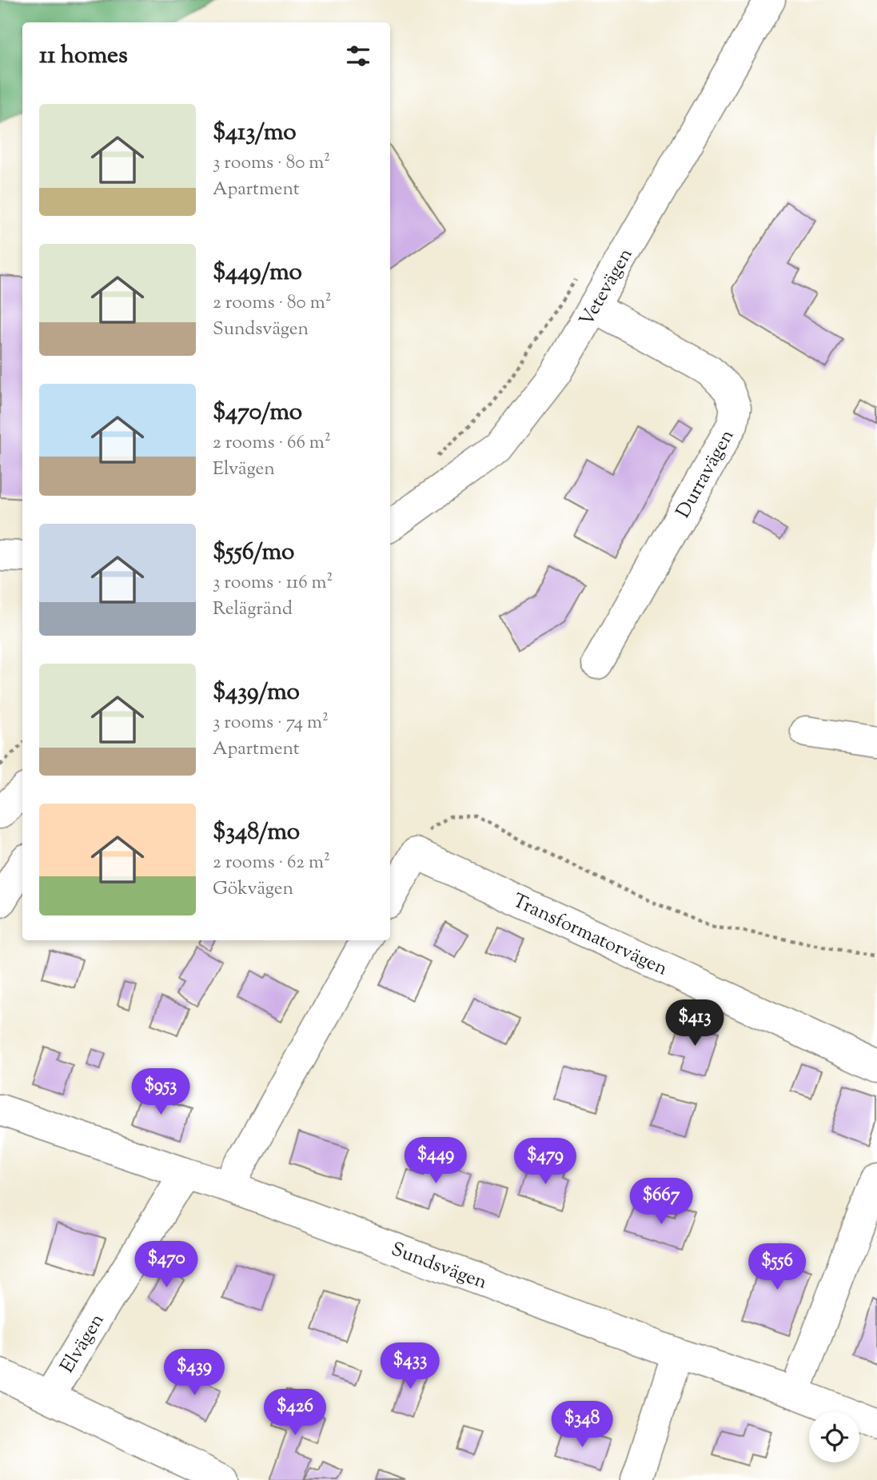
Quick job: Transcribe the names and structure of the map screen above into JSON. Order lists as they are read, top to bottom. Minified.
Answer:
{"streets":{"street":["Vetevägen","Durravägen","Transformatorvägen","Sundsvägen","Elvägen"]},"crossings":[["Vetevägen","Durravägen"],["Sundsvägen","Elvägen"]],"page":{"heading":"11 homes","list":[{"name":"$413/mo","note":"3 rooms · 80 m² · Apartment"},{"name":"$449/mo","note":"2 rooms · 80 m² · Sundsvägen"},{"name":"$470/mo","note":"2 rooms · 66 m² · Elvägen"},{"name":"$556/mo","note":"3 rooms · 116 m² · Relägränd"},{"name":"$439/mo","note":"3 rooms · 74 m² · Apartment"},{"name":"$348/mo","note":"2 rooms · 62 m² · Gökvägen"}],"price":["$413","$953","$449","$479","$667","$470","$556","$433","$439","$426","$348"]}}
